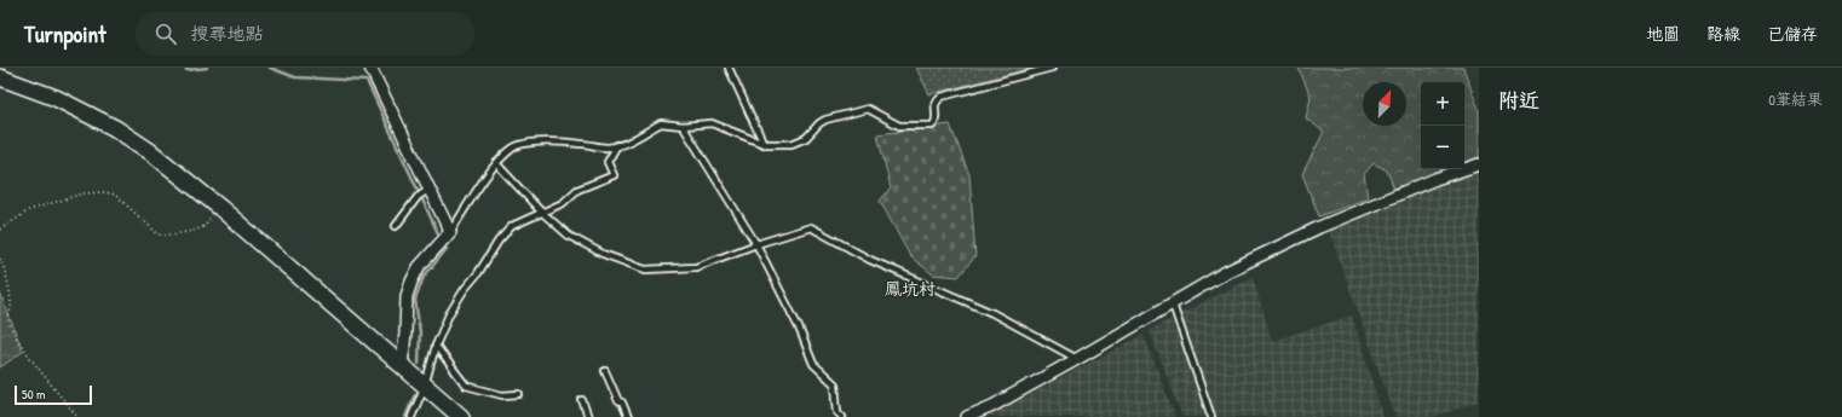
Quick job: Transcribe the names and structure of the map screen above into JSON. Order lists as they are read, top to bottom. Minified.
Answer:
{"districts":["鳳坑村"],"scale_bar":"50 m","north":"top right","page":{"header":"Turnpoint","search":"搜尋地點","nav":["地圖","路線","已儲存"],"heading":["附近","0筆結果"],"map_buttons":["+","−"],"scale":"50 m"}}
